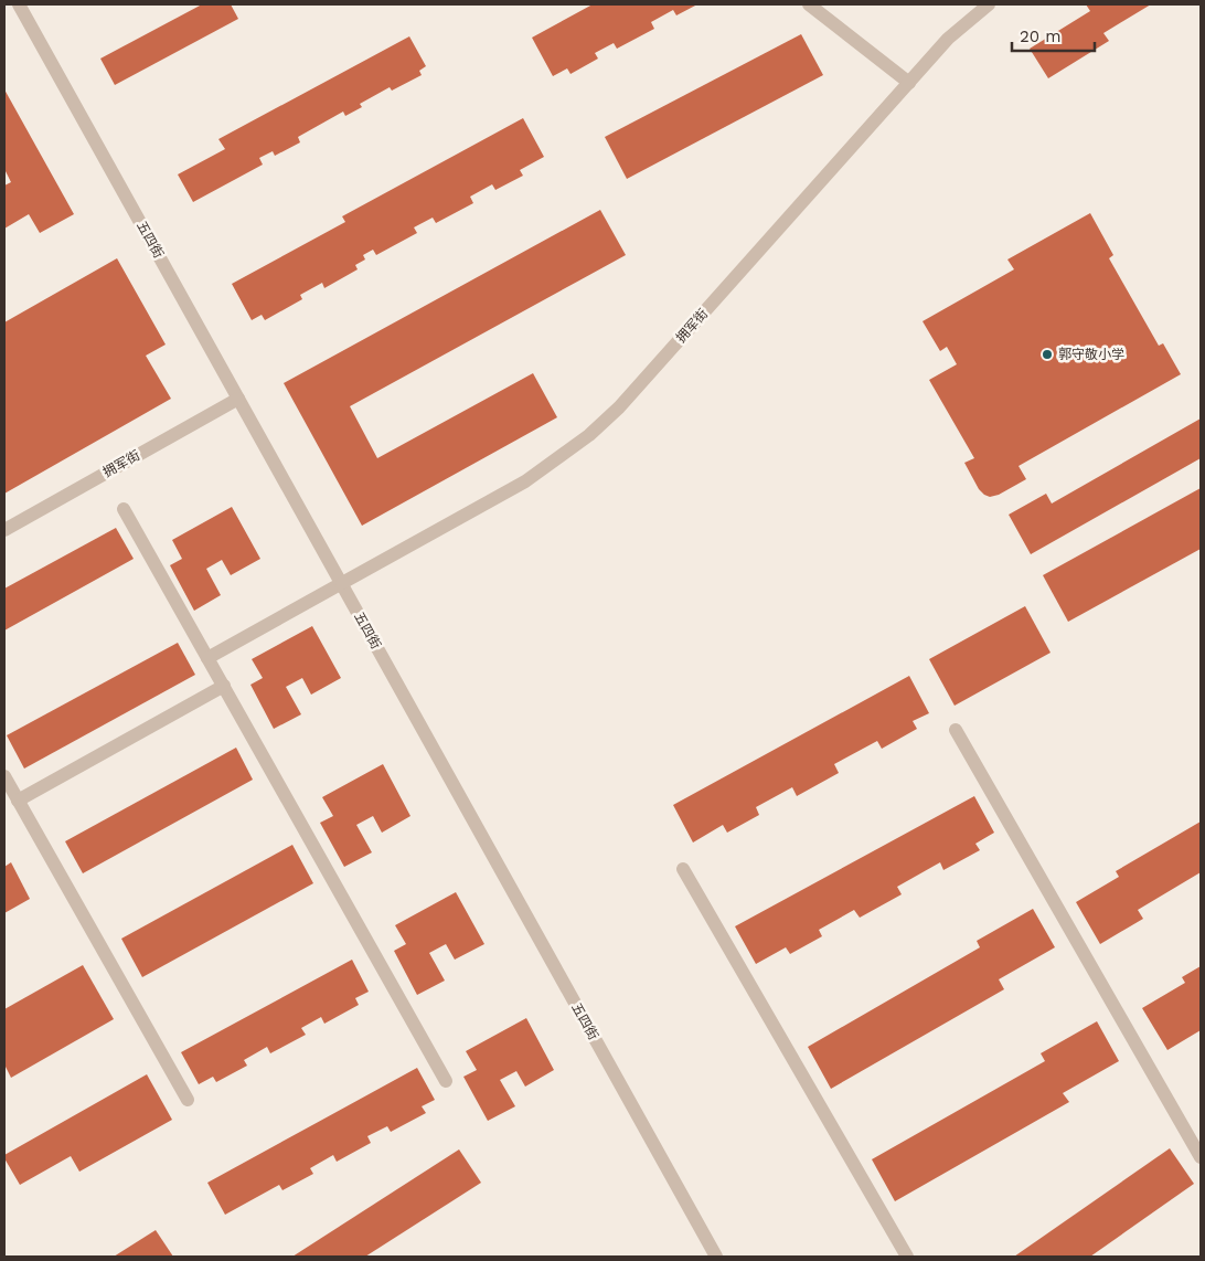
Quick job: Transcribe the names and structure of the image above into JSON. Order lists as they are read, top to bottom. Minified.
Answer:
{"streets":{"street":["五四街","拥军街"]},"crossings":[["五四街","拥军街"]],"places":["郭守敬小学"],"scale_bar":"20 m"}
